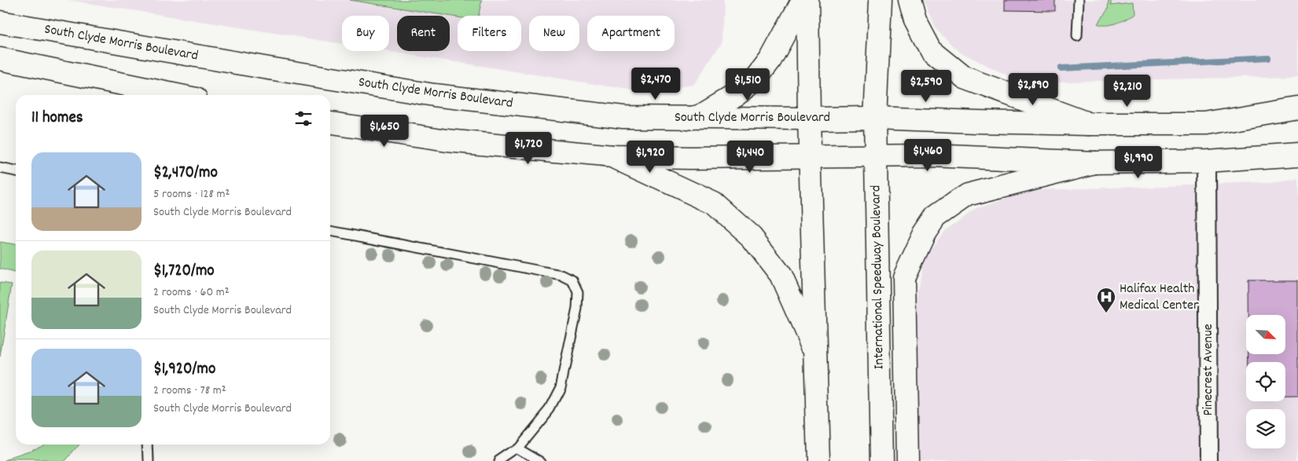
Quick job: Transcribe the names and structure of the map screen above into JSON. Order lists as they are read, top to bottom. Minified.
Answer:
{"streets":{"main road":["South Clyde Morris Boulevard","International Speedway Boulevard"],"street":["Pinecrest Avenue"]},"crossings":[["South Clyde Morris Boulevard","International Speedway Boulevard"]],"places":{"hospital":["Halifax Health Medical Center"]},"north":"bottom right","page":{"chip":["Buy","Rent","Filters","New","Apartment"],"price":["$2,470","$1,510","$2,590","$2,890","$2,210","$1,650","$1,720","$1,460","$1,920","$1,440","$1,990"],"heading":"11 homes","list":[{"name":"$2,470/mo","note":"5 rooms · 128 m² · South Clyde Morris Boulevard"},{"name":"$1,720/mo","note":"2 rooms · 60 m² · South Clyde Morris Boulevard"},{"name":"$1,920/mo","note":"2 rooms · 78 m² · South Clyde Morris Boulevard"}]}}
